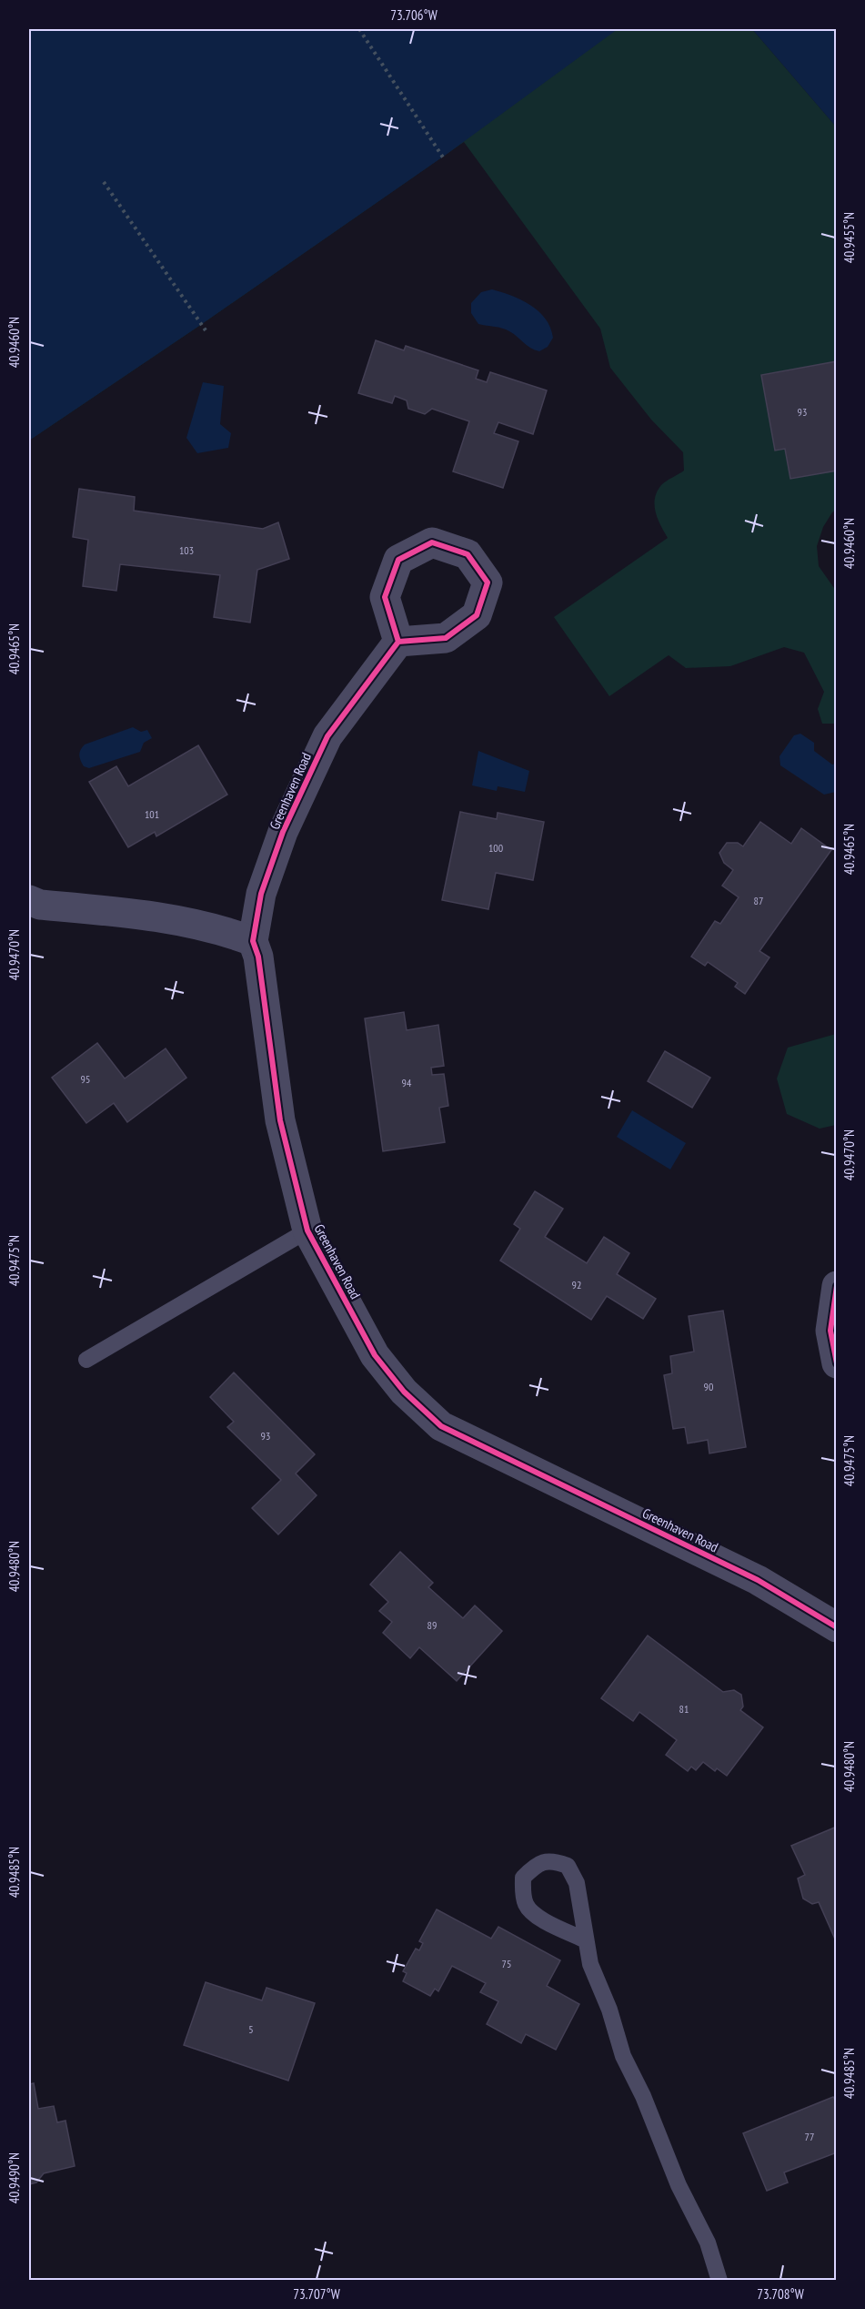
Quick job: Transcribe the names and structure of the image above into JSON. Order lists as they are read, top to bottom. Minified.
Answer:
{"streets":{"street":["Greenhaven Road"]},"house_numbers":["93","103","101","100","87","95","94","92","90","93","89","81","75","5","77"],"coordinates":["73.706°W","40.9455°N","40.9460°N","40.9465°N","40.9470°N","40.9475°N","40.9480°N","40.9485°N","40.9490°N","73.707°W","73.708°W"]}
